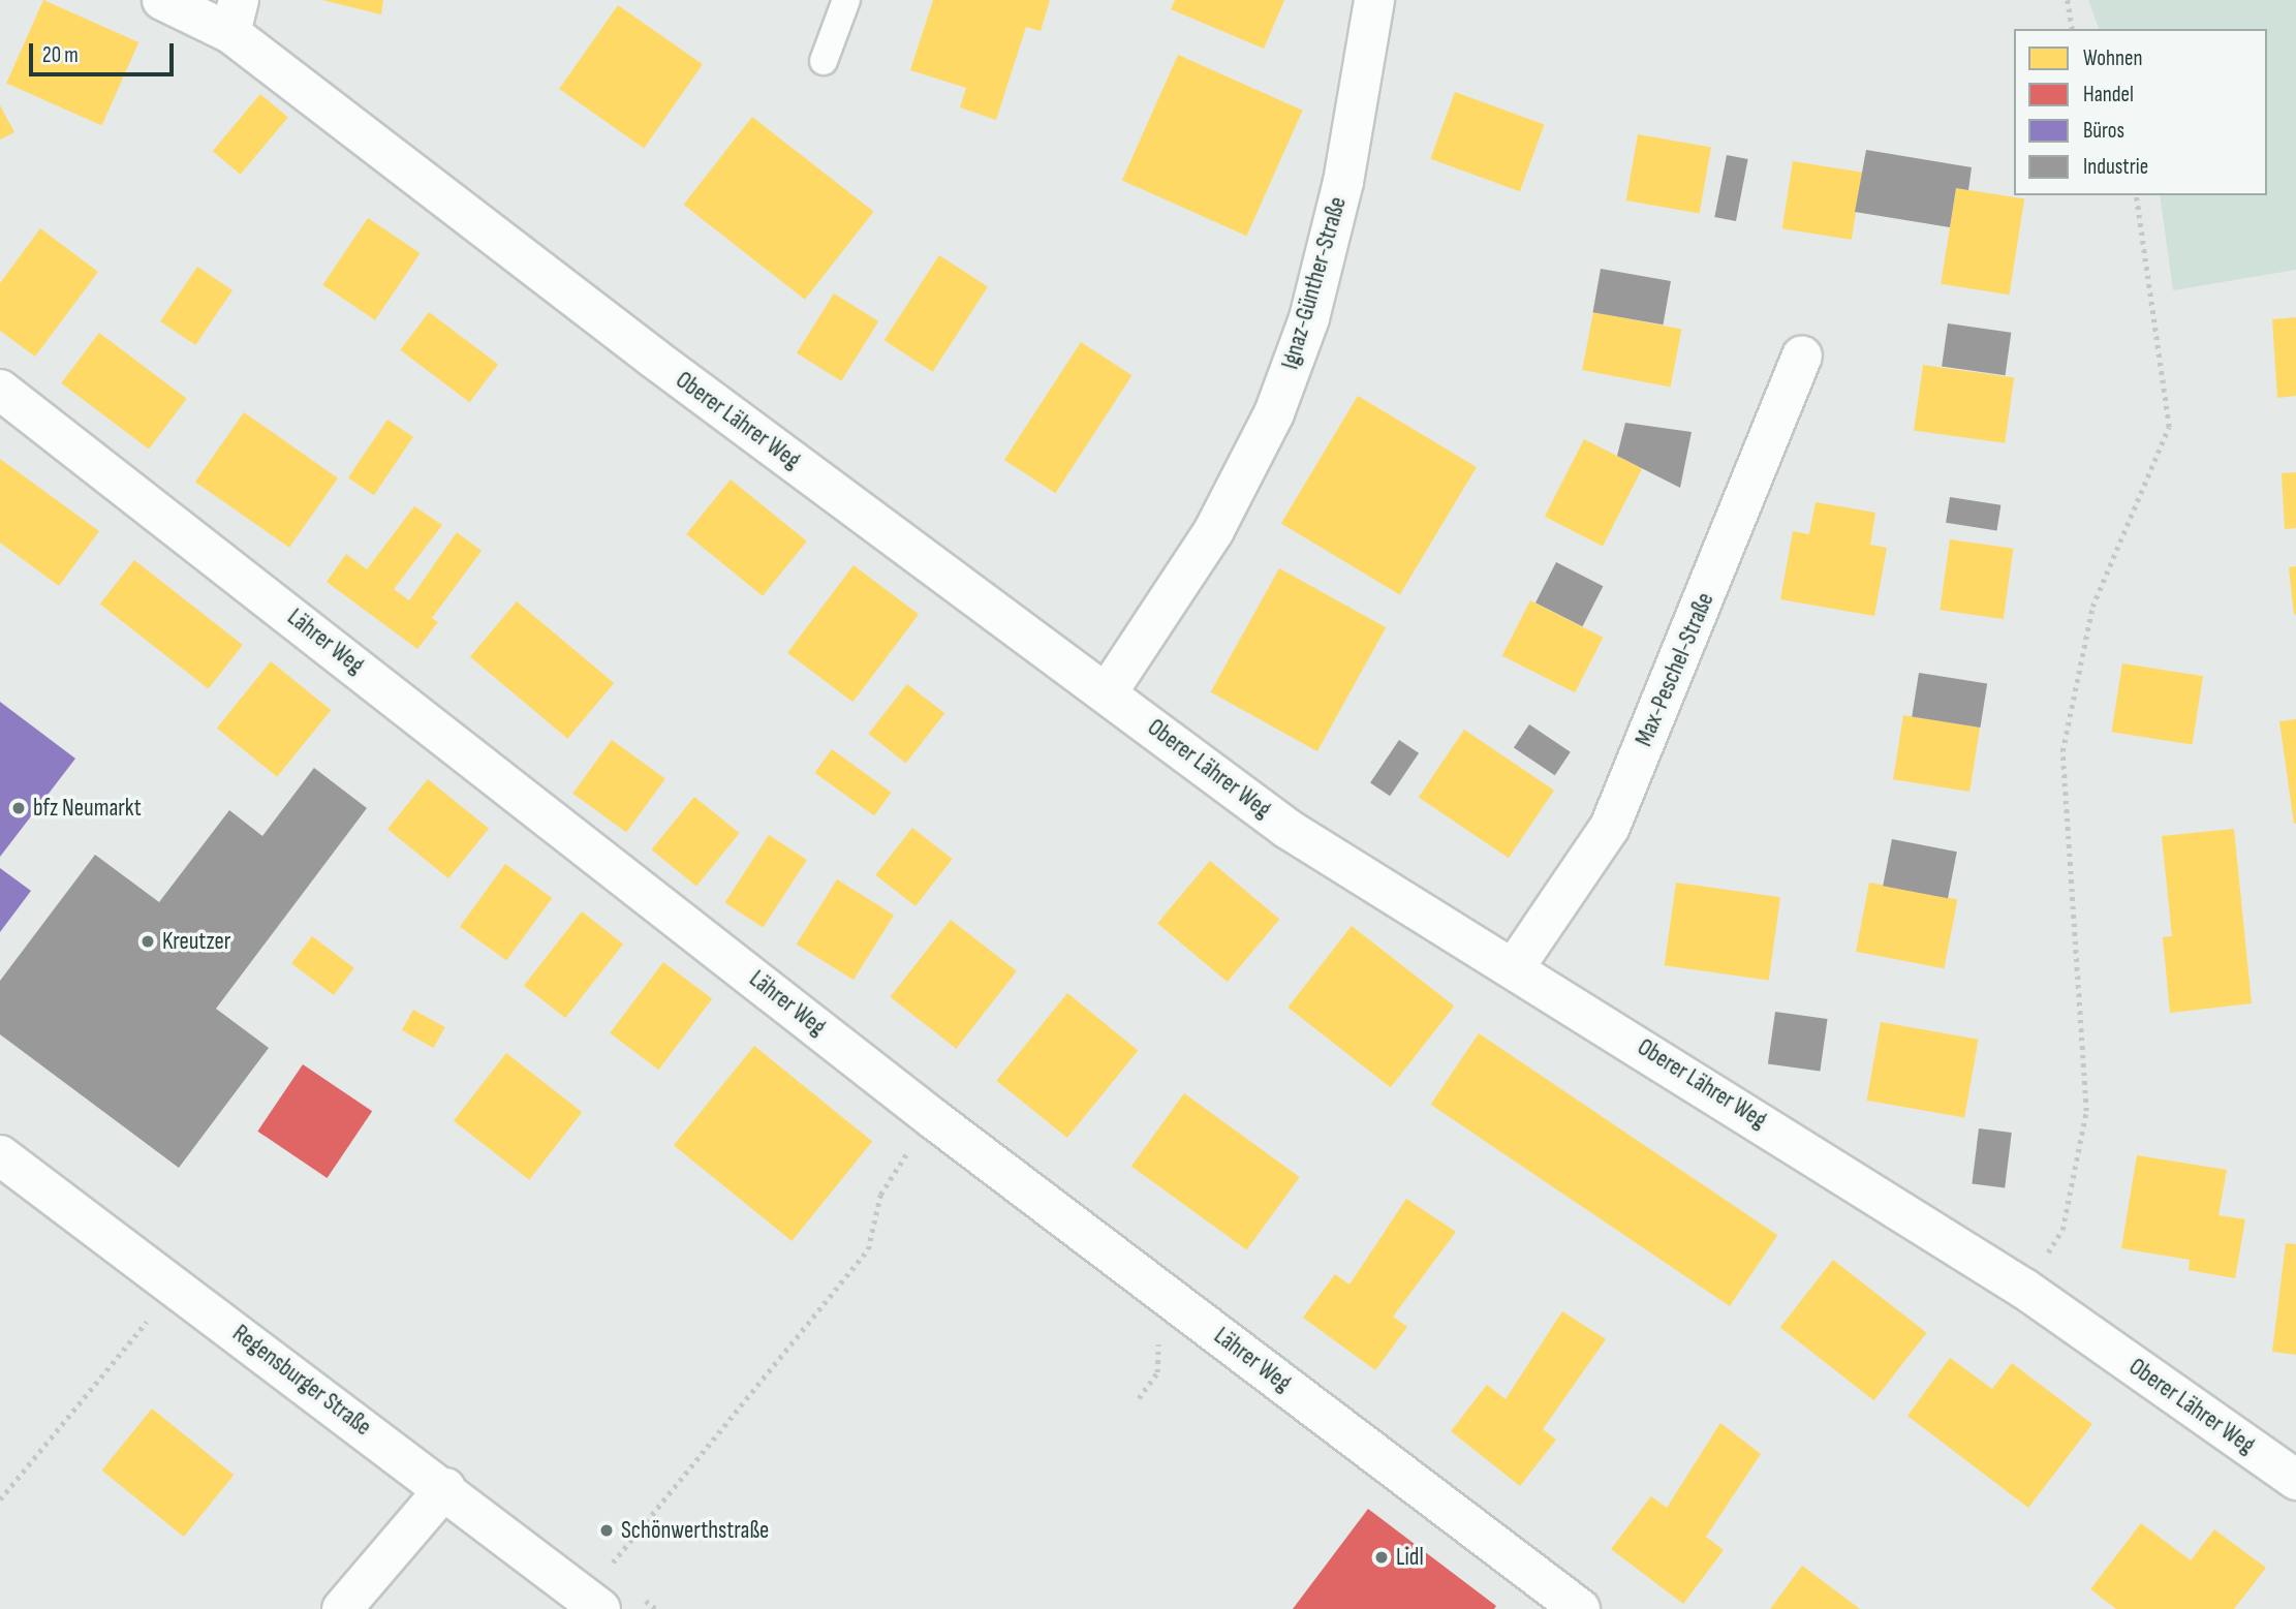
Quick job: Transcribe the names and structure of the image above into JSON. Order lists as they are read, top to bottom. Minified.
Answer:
{"streets":{"street":["Ignaz-Günther-Straße","Oberer Lährer Weg","Lährer Weg","Max-Peschel-Straße","Regensburger Straße"]},"crossings":[["Ignaz-Günther-Straße","Oberer Lährer Weg"],["Oberer Lährer Weg","Max-Peschel-Straße"]],"places":["bfz Neumarkt","Kreutzer","Schönwerthstraße","Lidl"],"legend":["Wohnen","Handel","Büros","Industrie"],"scale_bar":"20 m"}
